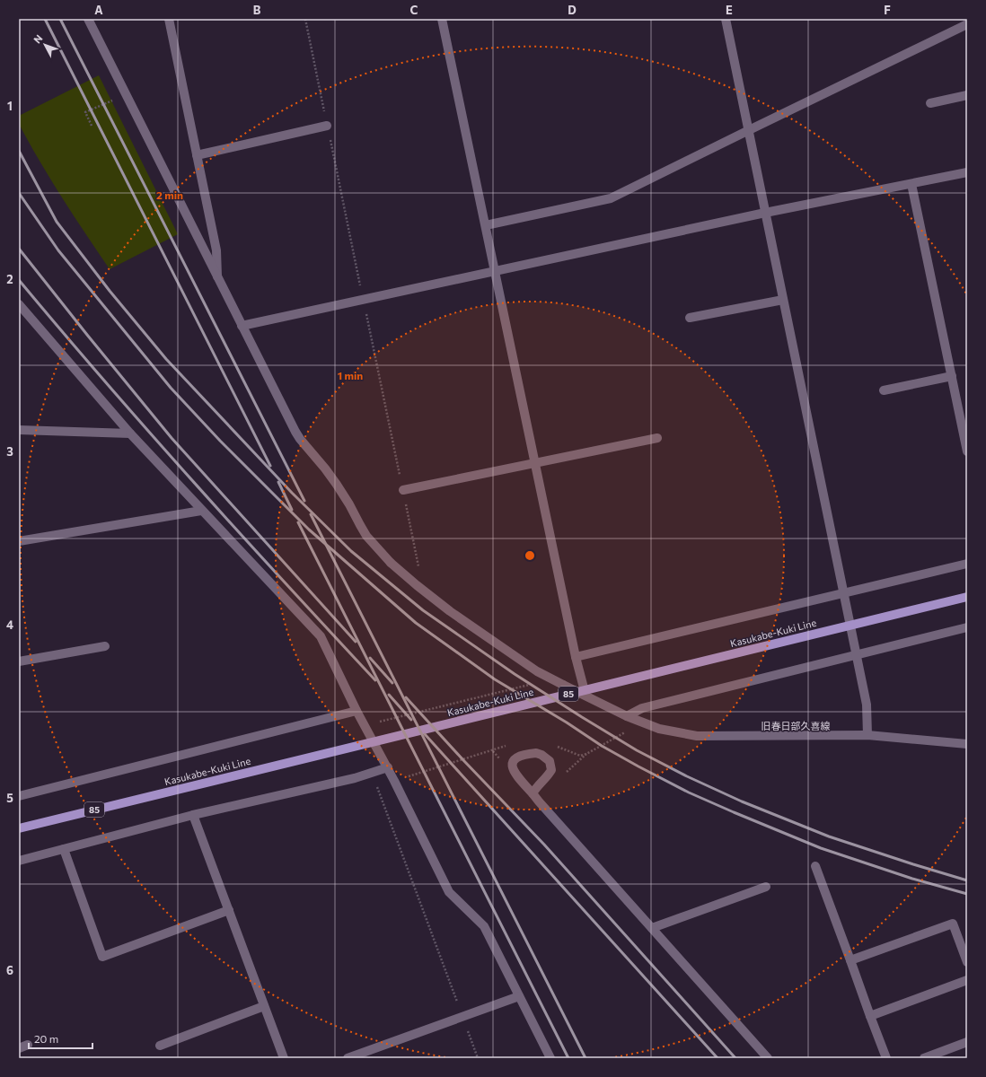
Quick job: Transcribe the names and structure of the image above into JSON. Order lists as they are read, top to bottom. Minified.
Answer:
{"streets":{"main road":["Kasukabe-Kuki Line","85"],"street":["旧春日部久喜線"]},"scale_bar":"20 m","north":"top left","grid":{"columns":["A","B","C","D","E","F"],"rows":["1","2","3","4","5","6"]},"rings":["2 min","1 min"]}
